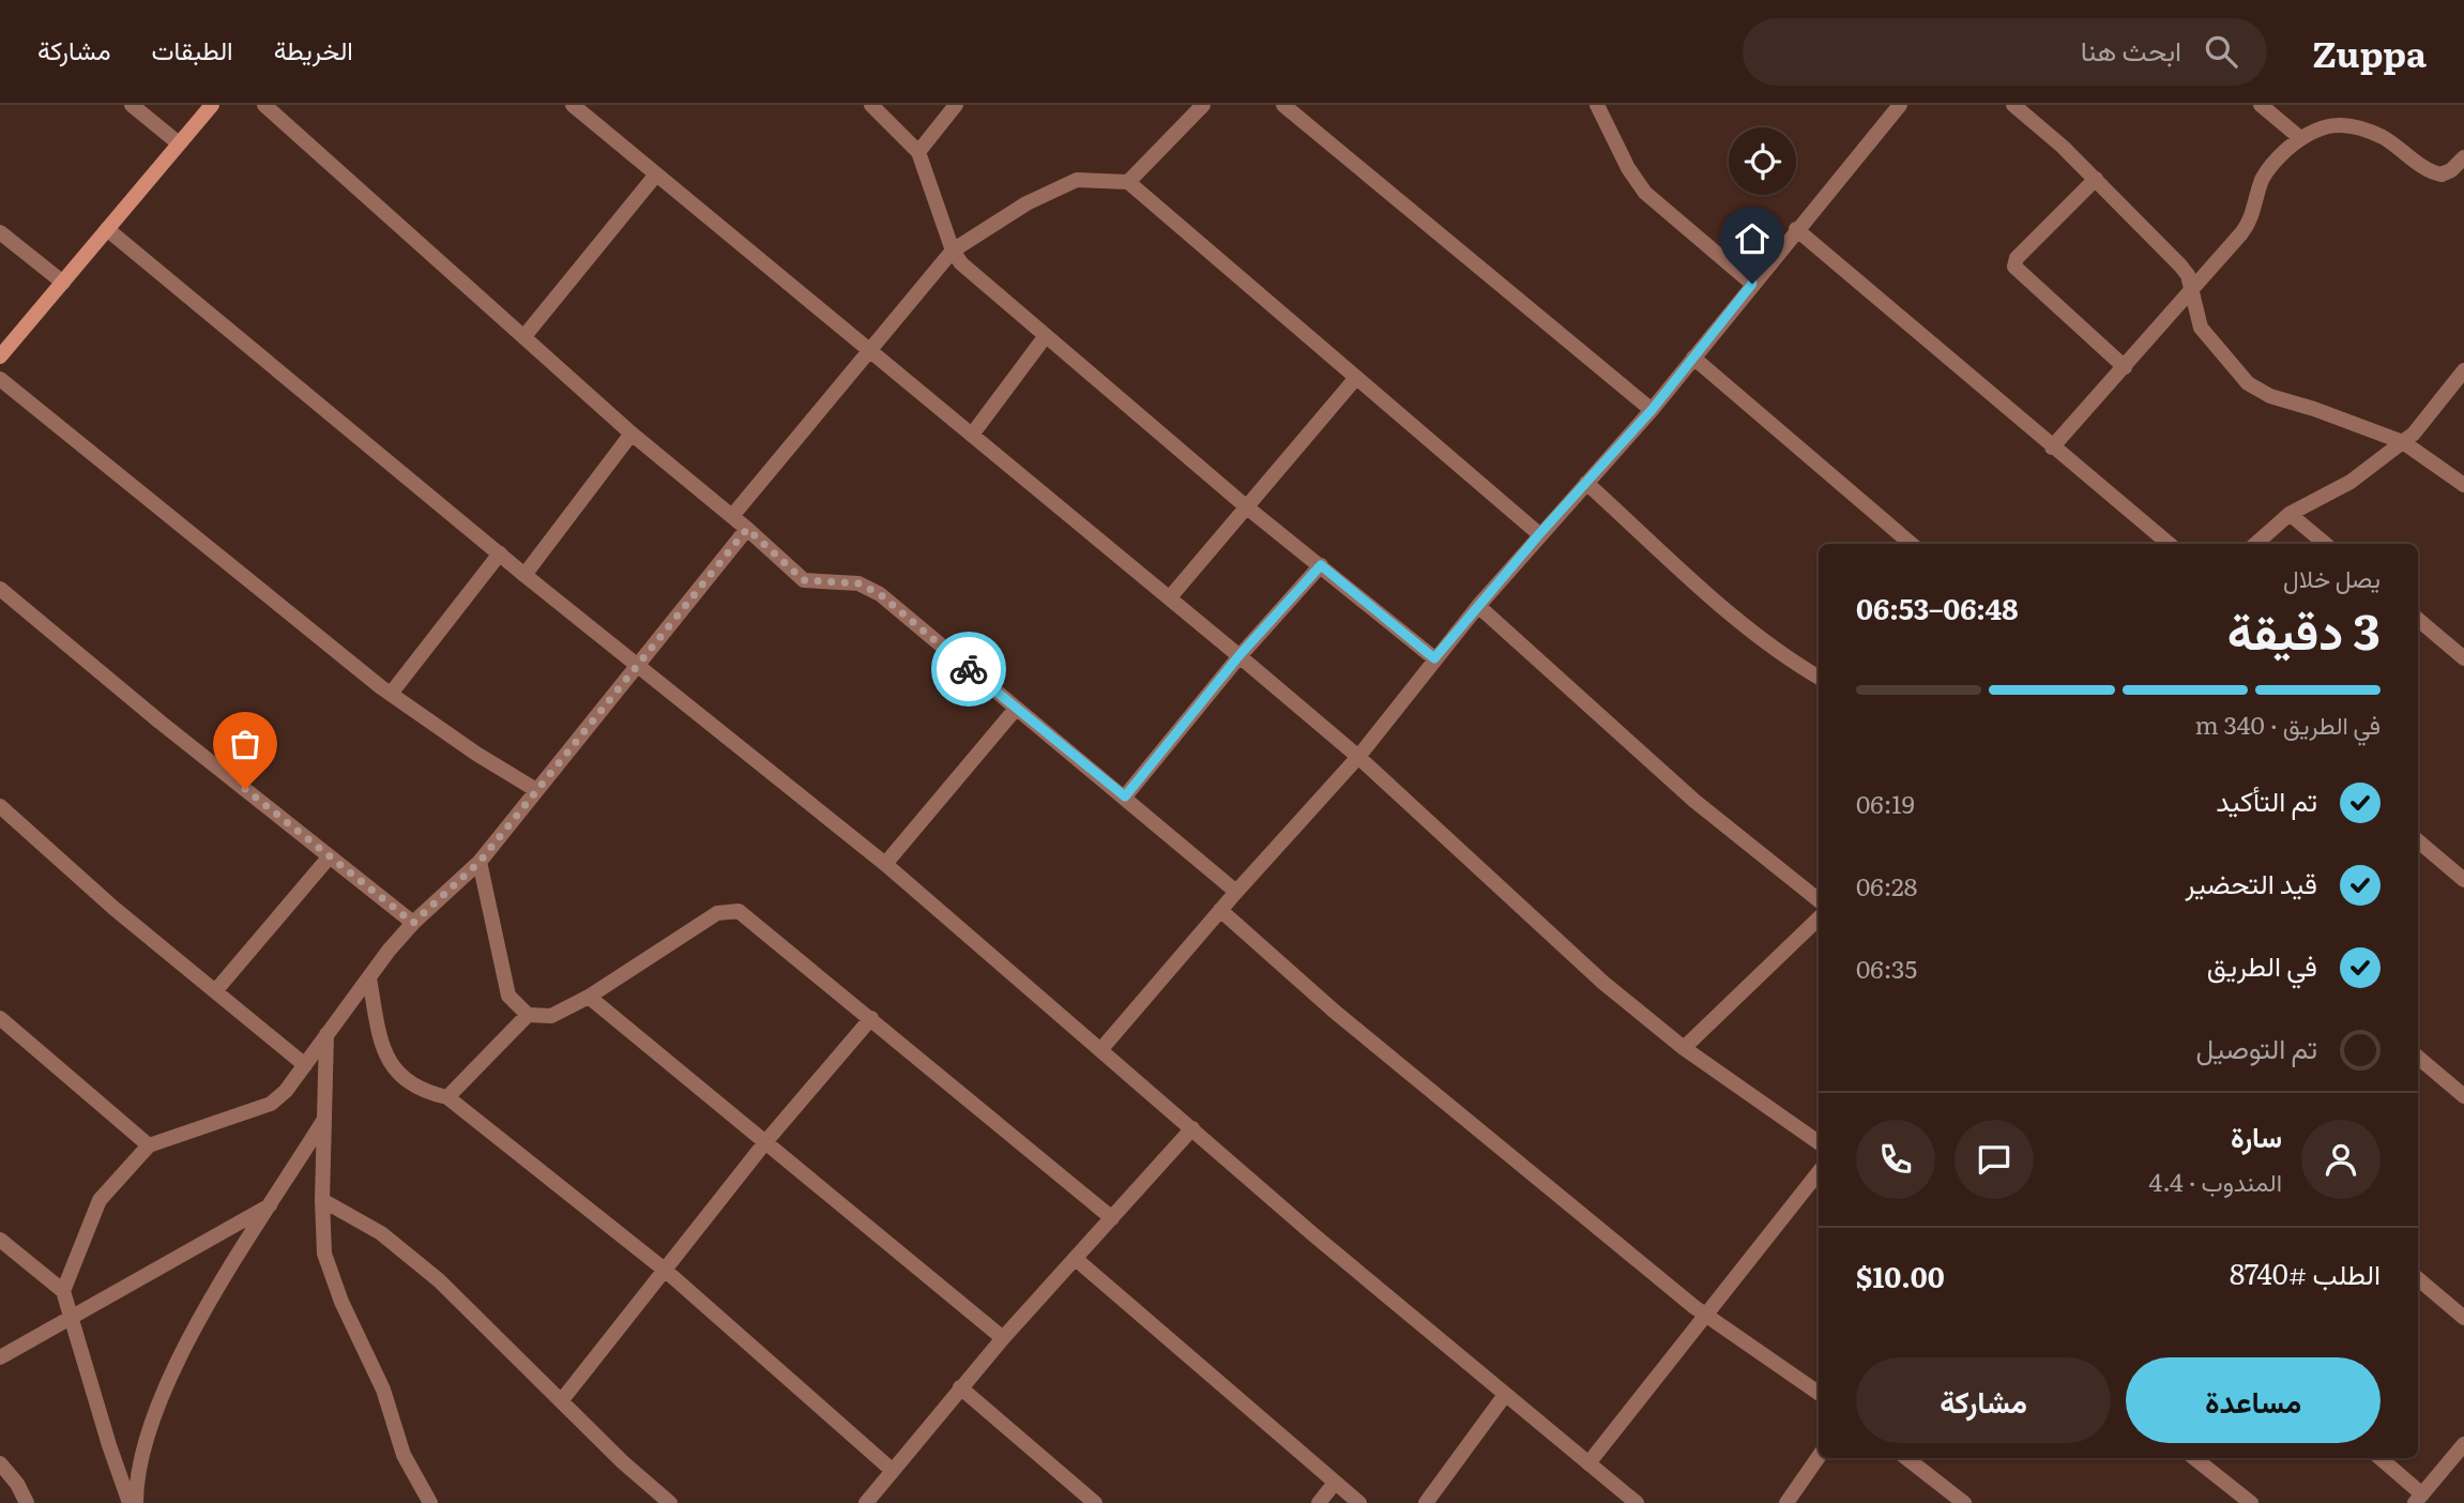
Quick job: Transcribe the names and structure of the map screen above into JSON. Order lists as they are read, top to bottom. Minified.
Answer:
{"page":{"header":"Zuppa","search":"ابحث هنا","nav":["الخريطة","الطبقات","مشاركة"],"heading":["3 دقيقة","يصل خلال","06:48–06:53"],"panel":["سارة","المندوب · 4.4","الطلب #8740","$10.00"],"bar":"في الطريق · 340 m","list":[["تم التأكيد","06:19"],["قيد التحضير","06:28"],["في الطريق","06:35"],"تم التوصيل"],"buttons":["مساعدة","مشاركة"]}}
